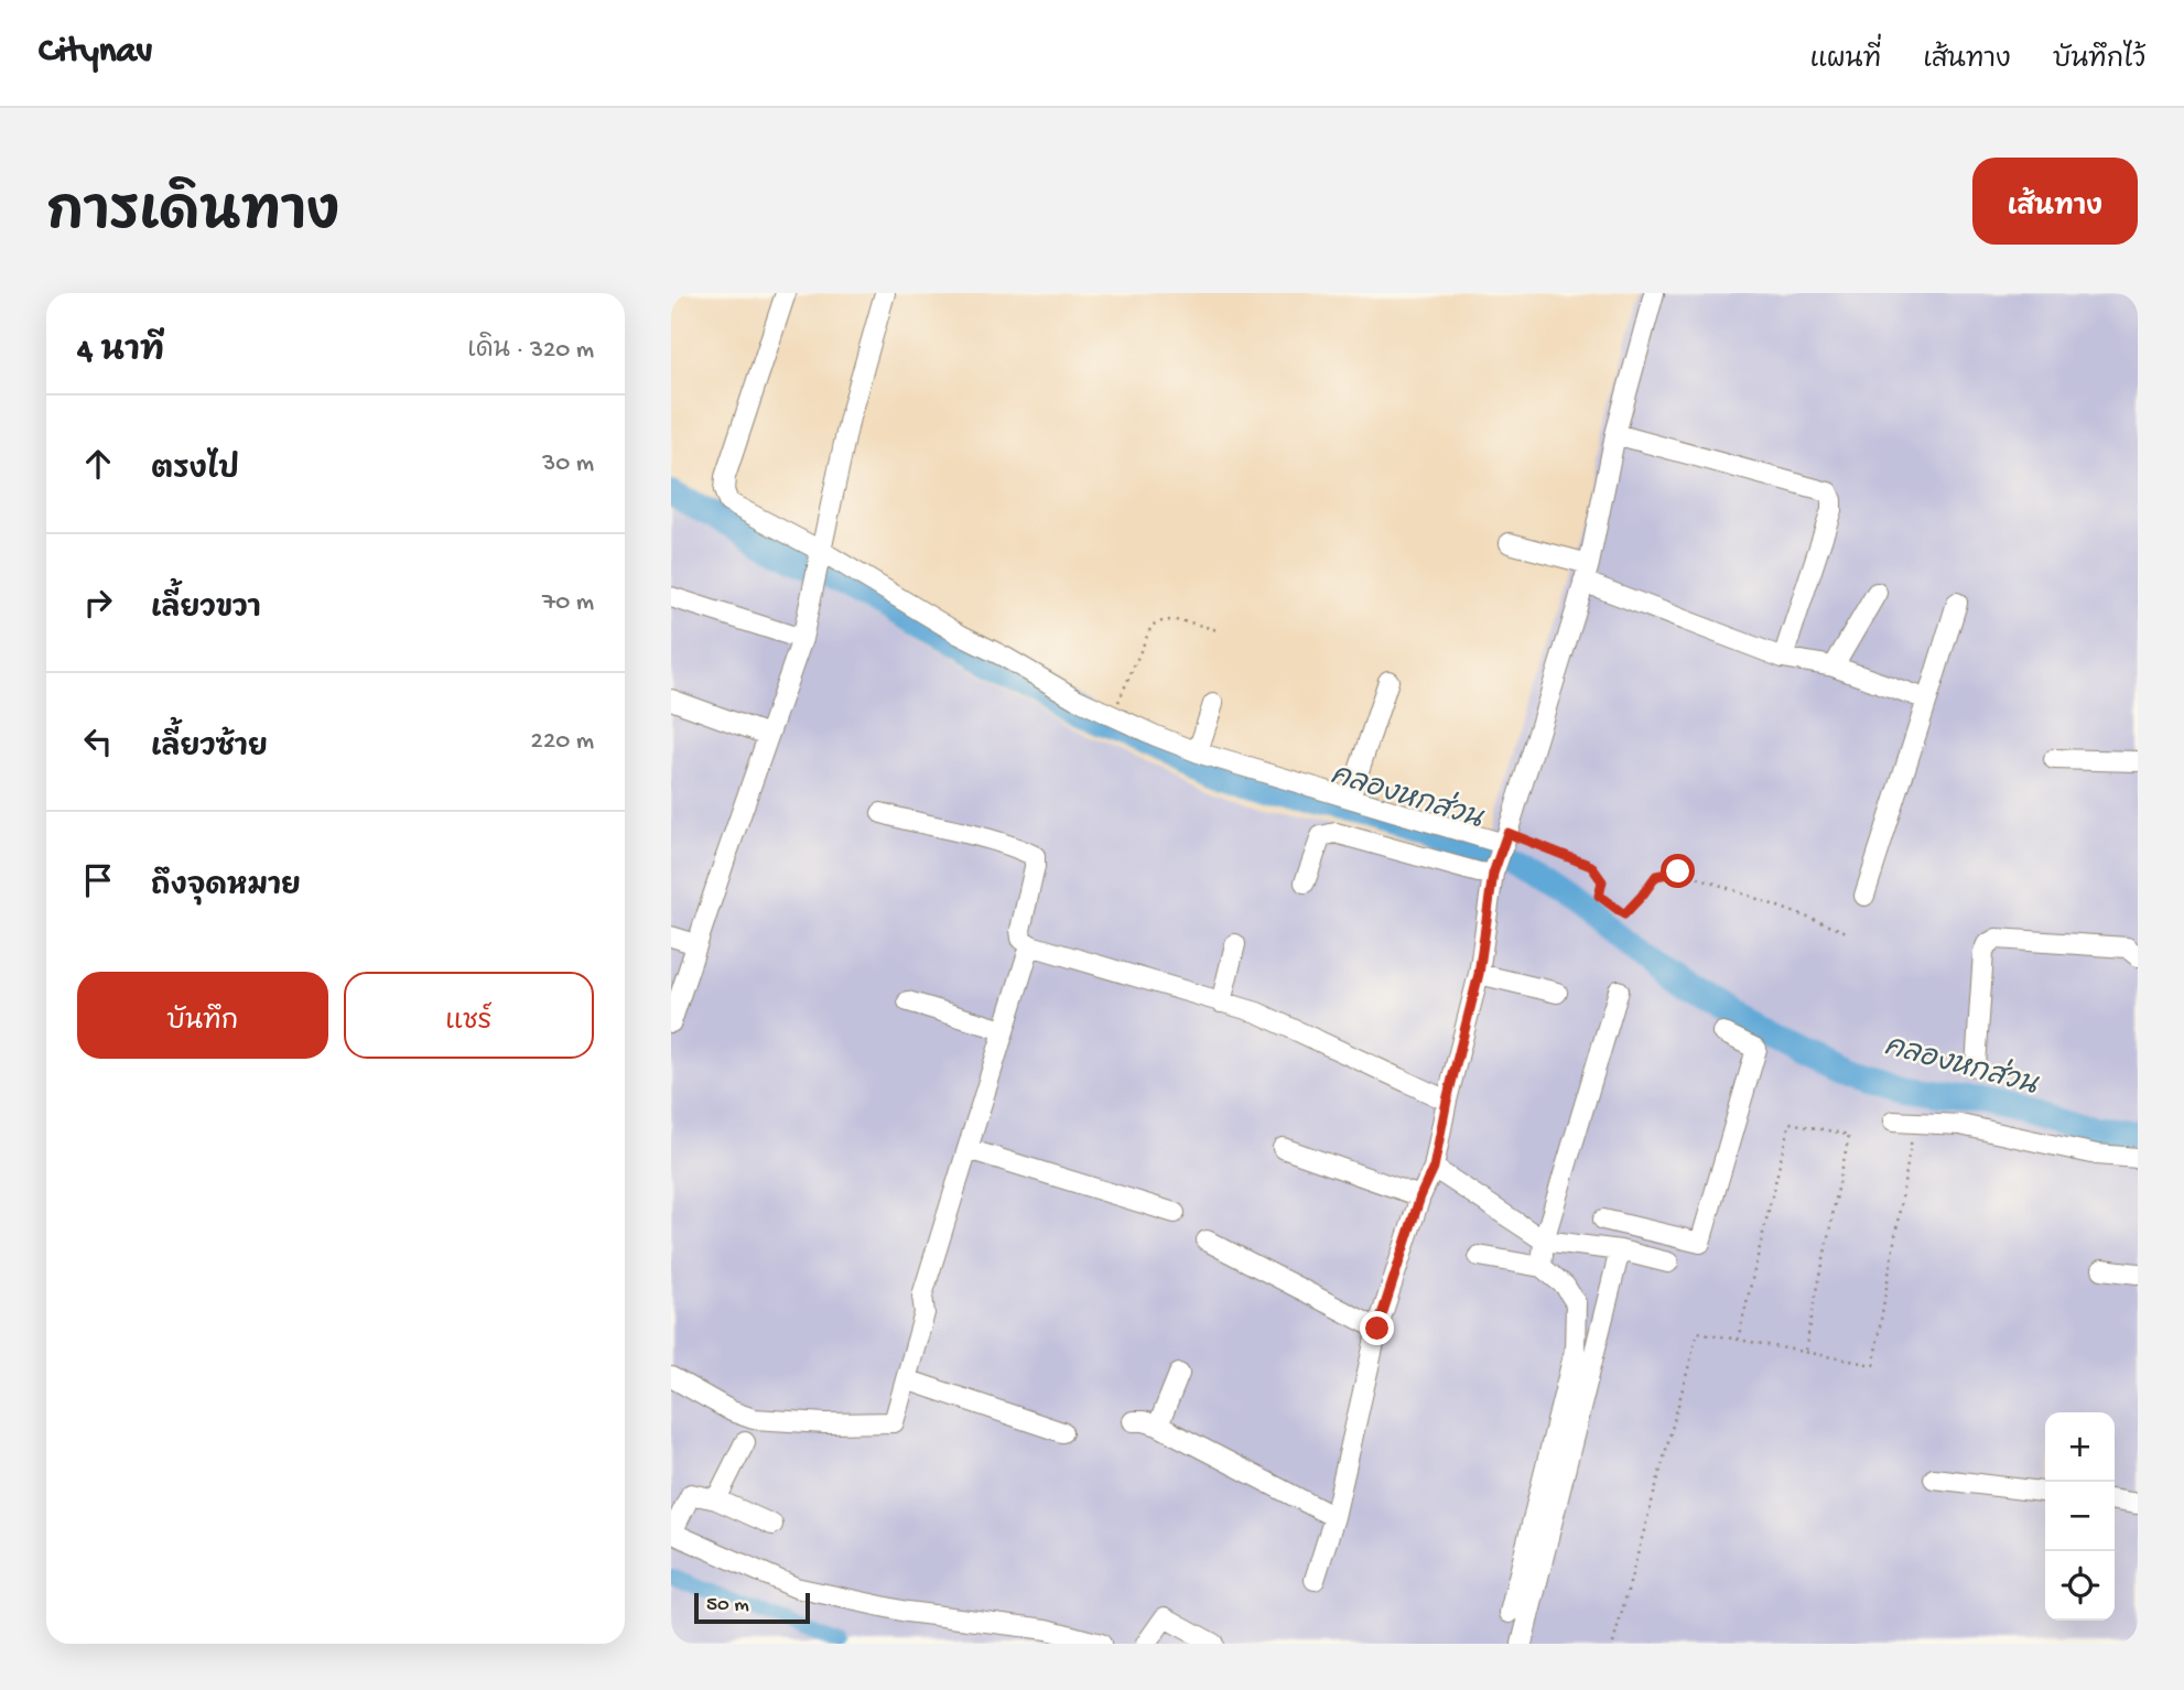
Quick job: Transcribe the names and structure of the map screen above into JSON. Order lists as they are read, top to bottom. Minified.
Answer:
{"water":["คลองหกส่วน"],"scale_bar":"50 m","page":{"header":"Citynav","nav":["แผนที่","เส้นทาง","บันทึกไว้"],"title":"การเดินทาง","buttons":["เส้นทาง",["บันทึก","แชร์"]],"heading":["4 นาที","เดิน · 320 m"],"list":[["ตรงไป","30 m"],["เลี้ยวขวา","70 m"],["เลี้ยวซ้าย","220 m"],"ถึงจุดหมาย"],"map_buttons":["+","−"],"scale":"50 m"}}
